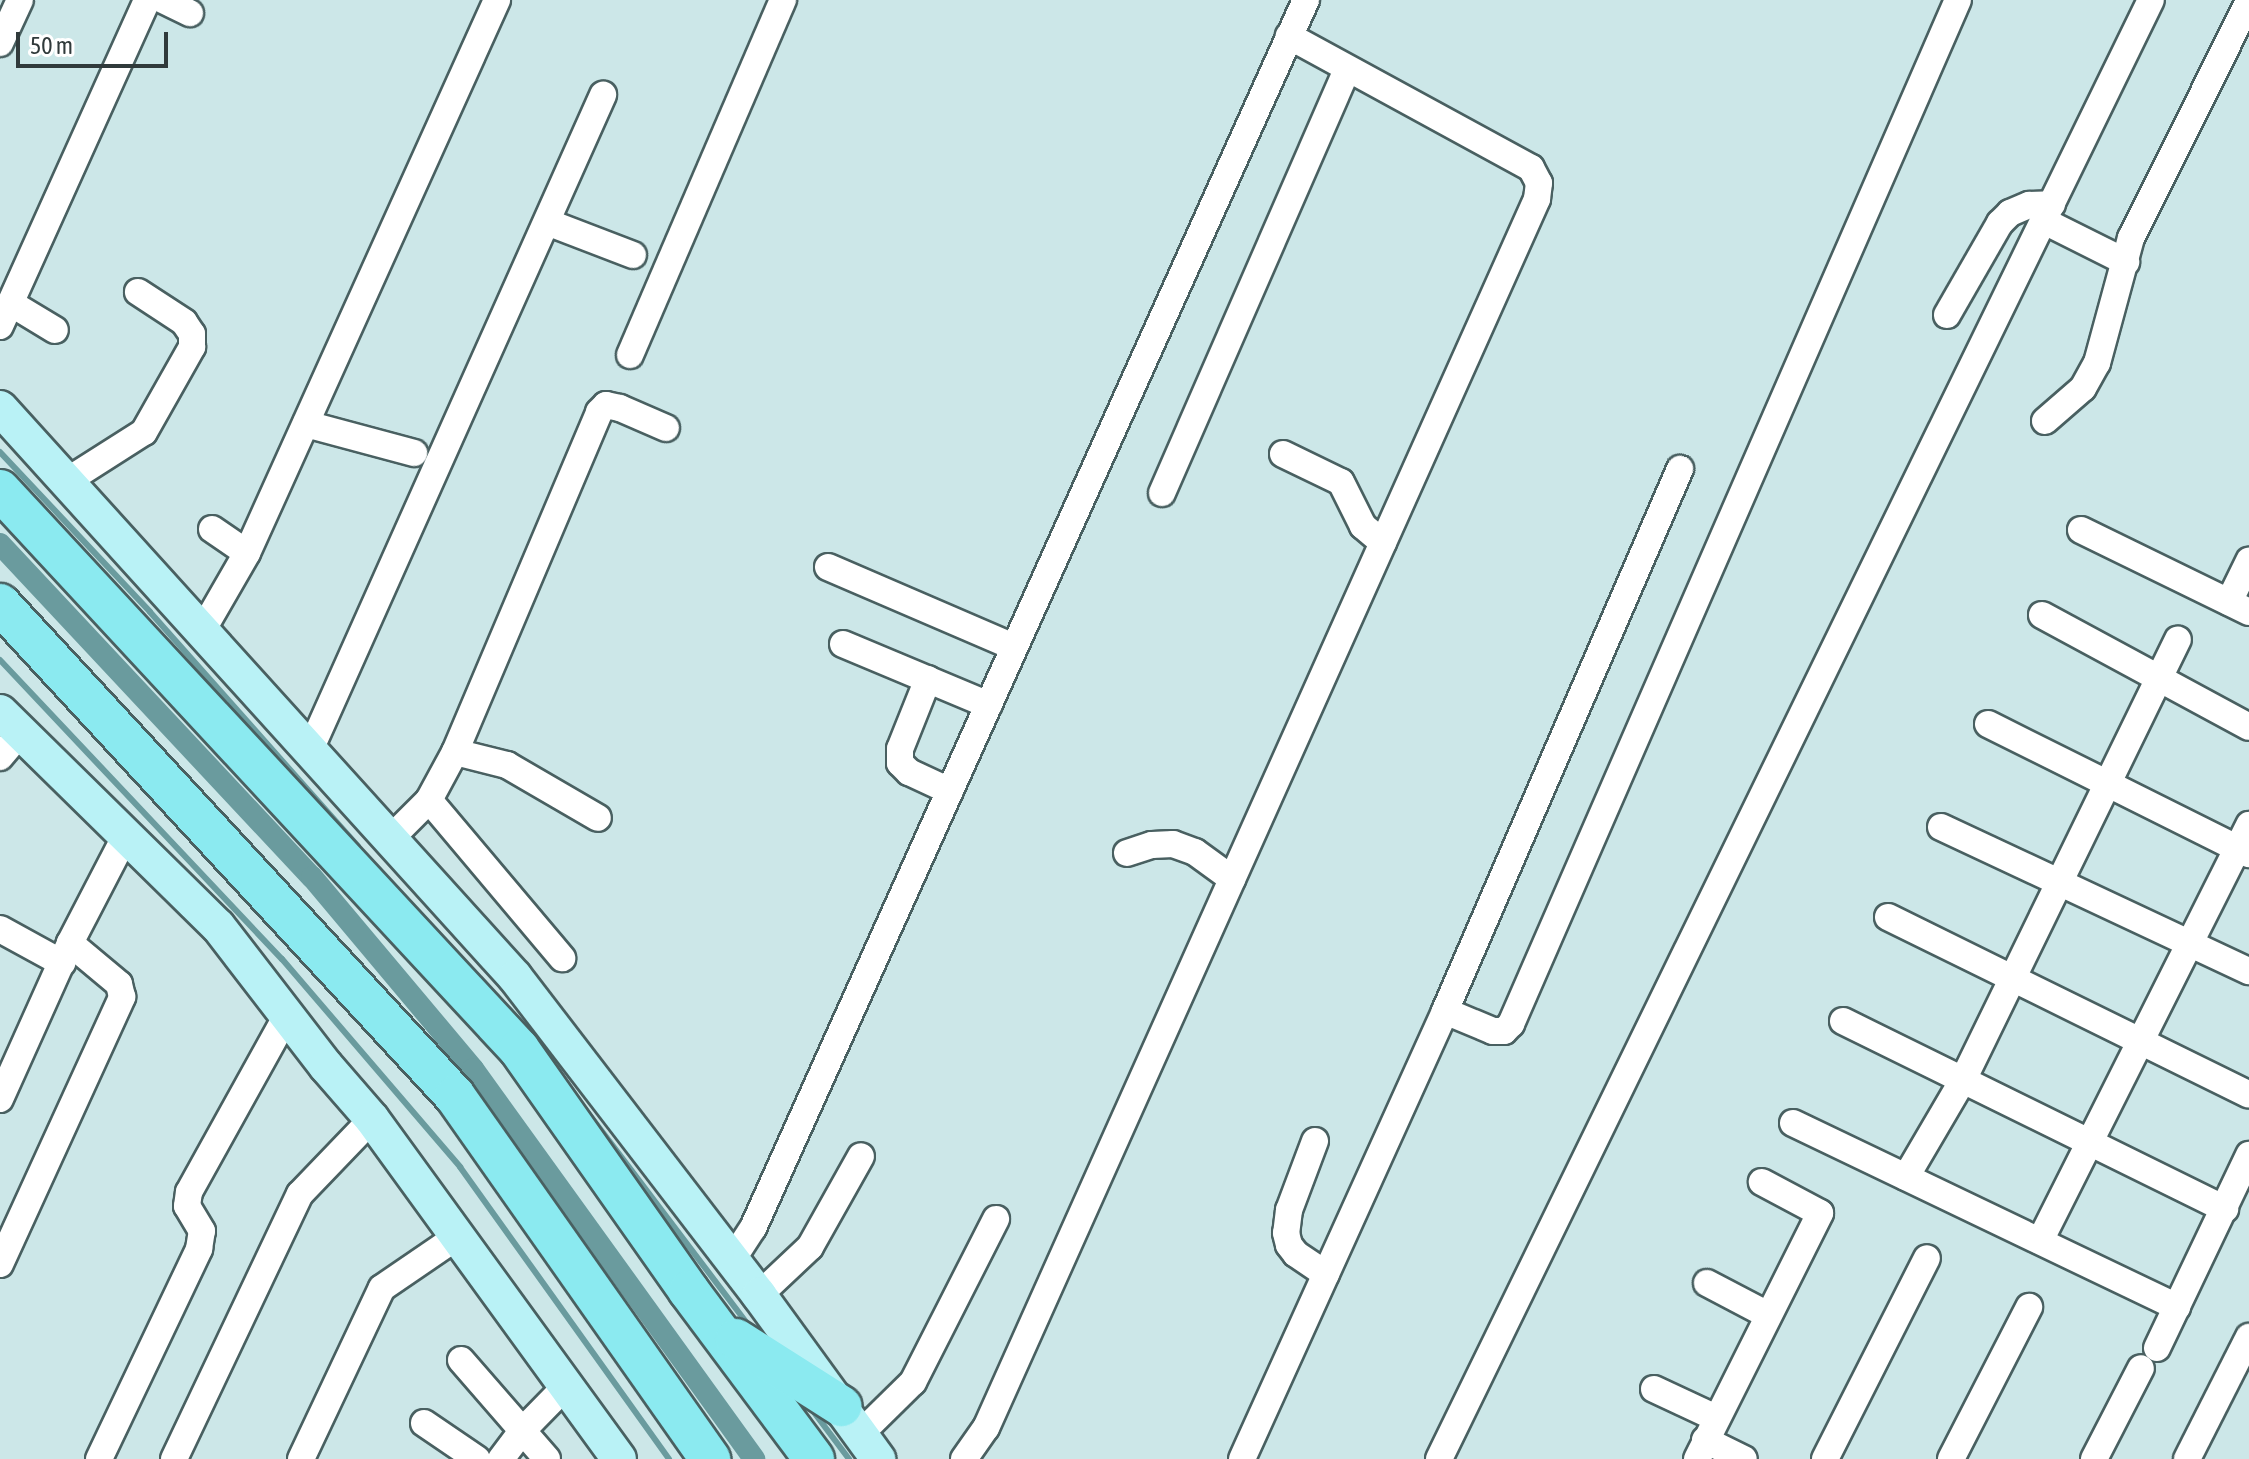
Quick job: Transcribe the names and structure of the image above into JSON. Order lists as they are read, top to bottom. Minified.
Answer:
{"scale_bar":"50 m"}
